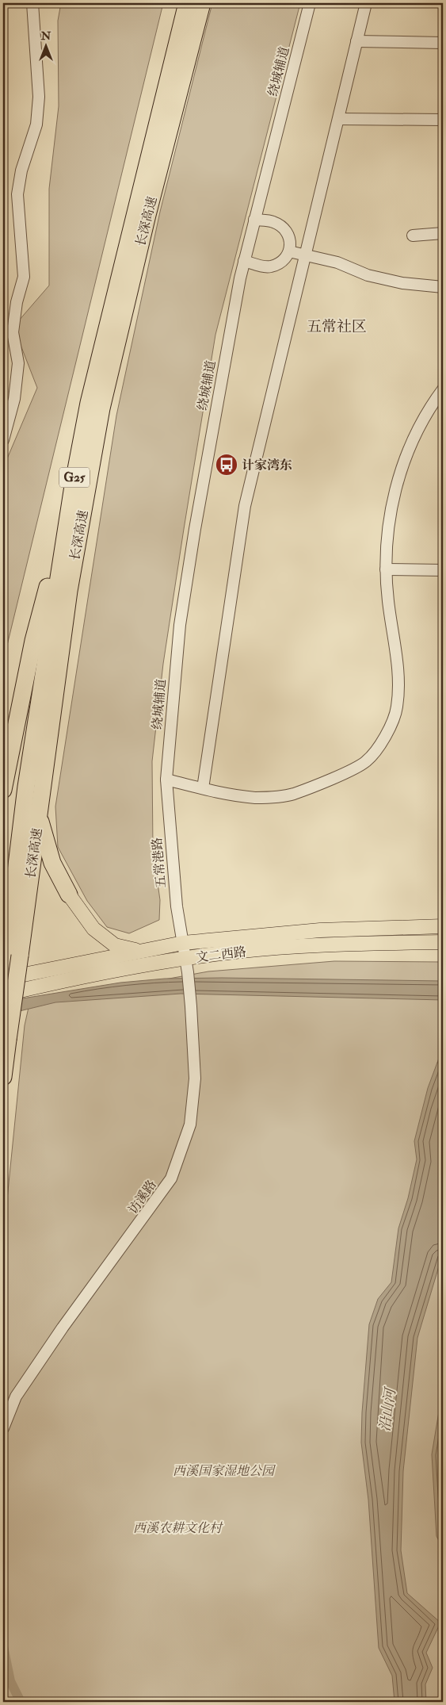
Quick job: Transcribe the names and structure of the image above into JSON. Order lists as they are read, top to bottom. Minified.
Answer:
{"streets":{"highway":["长深高速","G25"],"main road":["文二西路"],"street":["绕城辅道","五常港路","访溪路"]},"crossings":[["绕城辅道","五常港路"],["长深高速","文二西路"],["五常港路","文二西路"],["五常港路","访溪路"],["文二西路","访溪路"]],"districts":["五常社区"],"water":["沿山河"],"parks":["西溪国家湿地公园","西溪农耕文化村"],"places":{"bus stop":["计家湾东"]},"north":"top"}
